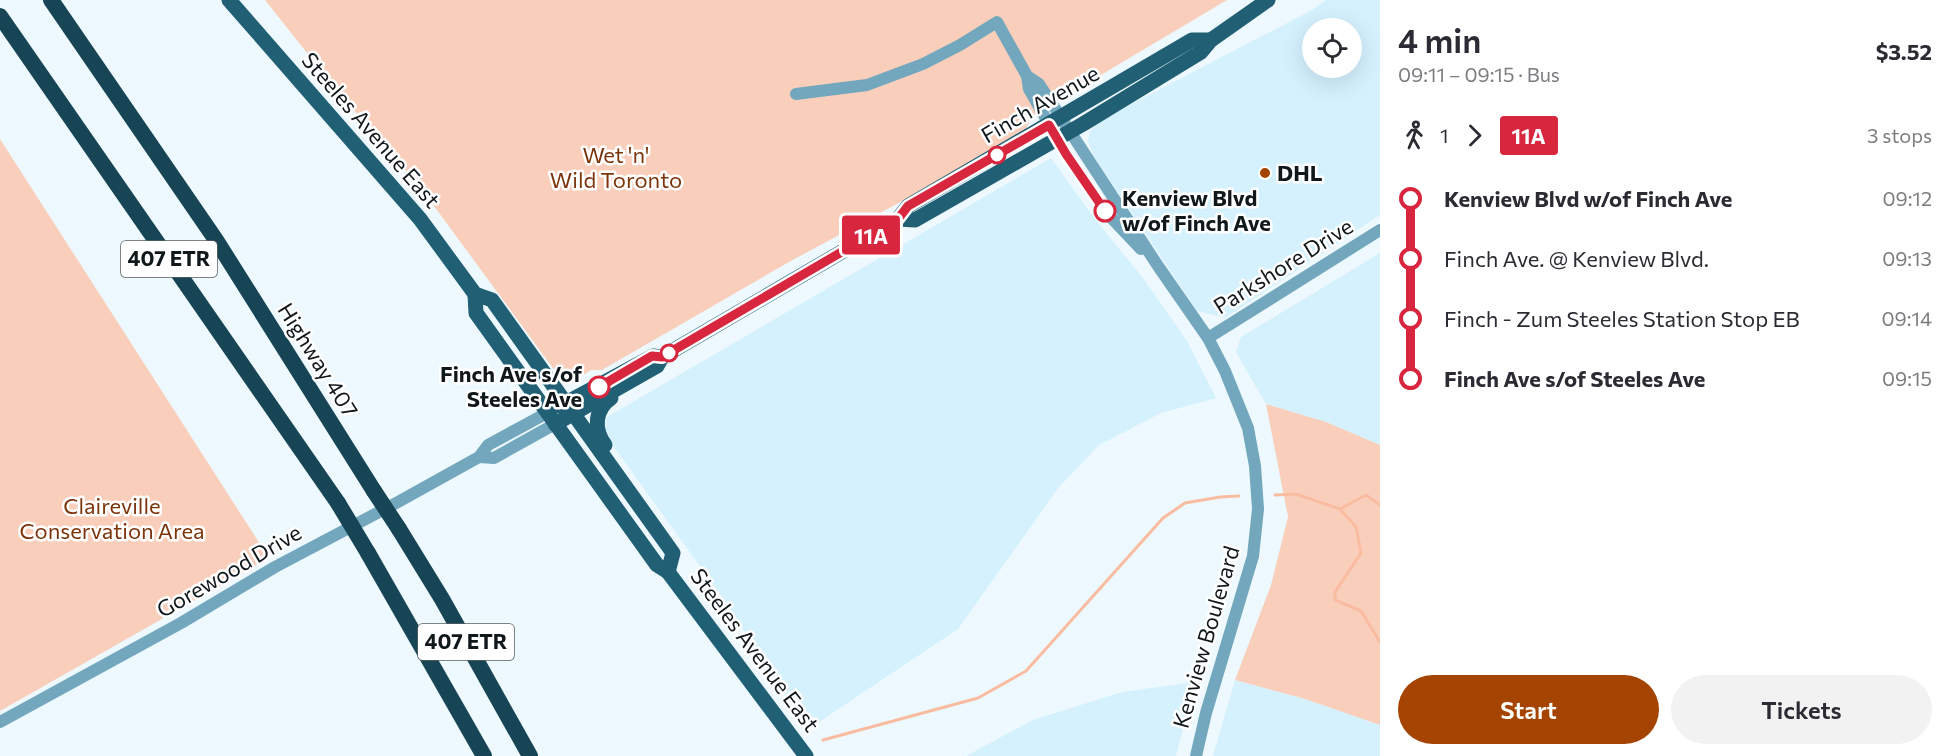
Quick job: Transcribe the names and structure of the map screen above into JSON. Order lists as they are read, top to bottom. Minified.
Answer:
{"streets":{"highway":["407 ETR","Highway 407"],"main road":["Finch Avenue","Steeles Avenue East"],"street":["Parkshore Drive","Gorewood Drive","Kenview Boulevard"]},"crossings":[["Finch Avenue","Steeles Avenue East"],["Finch Avenue","Gorewood Drive"],["Finch Avenue","Kenview Boulevard"],["Steeles Avenue East","Gorewood Drive"],["Parkshore Drive","Kenview Boulevard"]],"parks":["Wet 'n' Wild Toronto","Claireville Conservation Area"],"places":["DHL","Kenview Blvd w/of Finch Ave","Finch Ave s/of Steeles Ave"],"lines":["bus line 11A"],"page":{"on_map":"11A","heading":["4 min","09:11 – 09:15 · Bus","$3.52"],"legs":["1","11A","3 stops"],"list":[{"name":"Kenview Blvd w/of Finch Ave","value":"09:12"},{"name":"Finch Ave. @ Kenview Blvd.","value":"09:13"},{"name":"Finch - Zum Steeles Station Stop EB","value":"09:14"},{"name":"Finch Ave s/of Steeles Ave","value":"09:15"}],"buttons":["Start","Tickets"]}}
